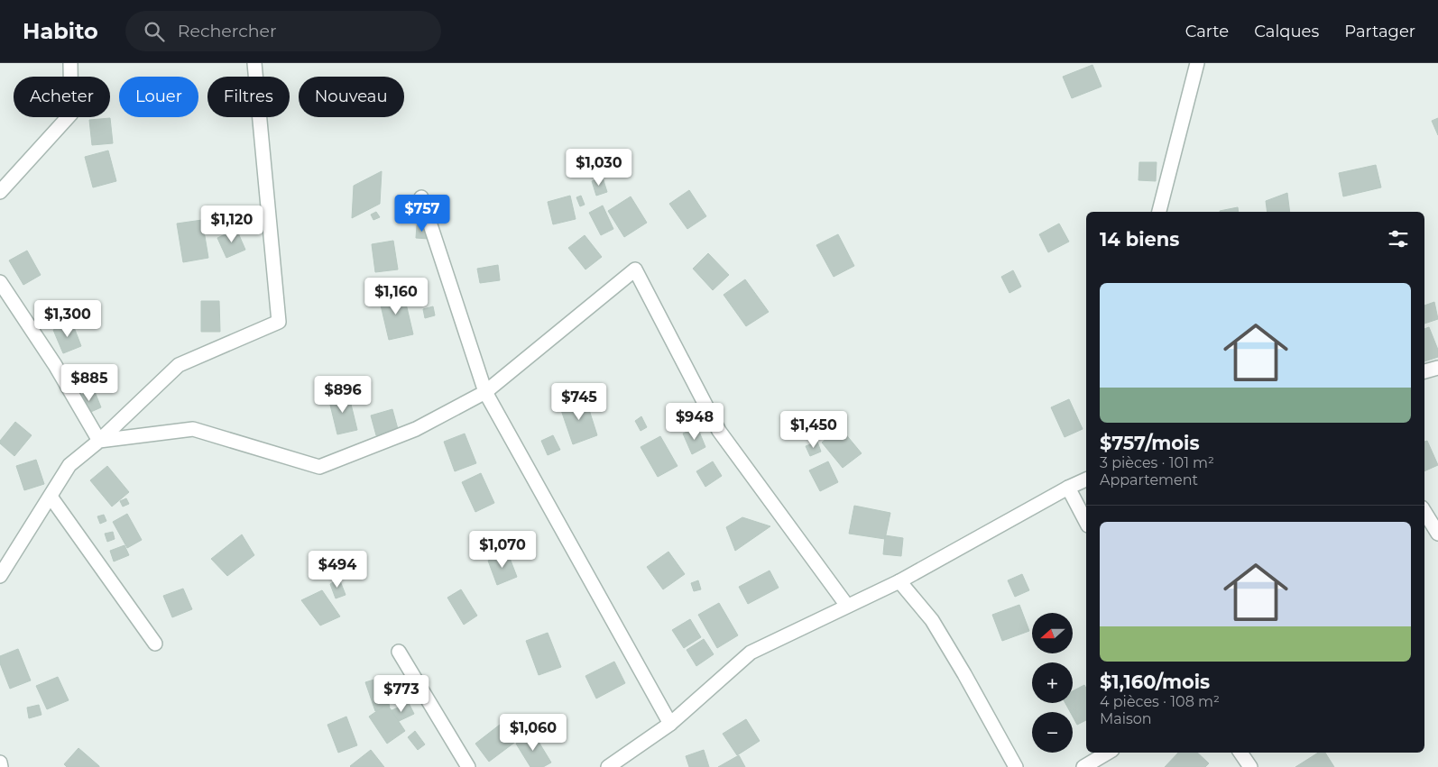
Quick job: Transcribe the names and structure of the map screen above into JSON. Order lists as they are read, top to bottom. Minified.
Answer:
{"north":"left","page":{"header":"Habito","search":"Rechercher","nav":["Carte","Calques","Partager"],"chip":["Acheter","Louer","Filtres","Nouveau"],"price":["$1,030","$757","$1,120","$1,160","$1,300","$885","$896","$745","$948","$1,450","$1,070","$494","$773","$1,060"],"heading":"14 biens","list":[{"name":"$757/mois","note":"3 pièces · 101 m² · Appartement"},{"name":"$1,160/mois","note":"4 pièces · 108 m² · Maison"}],"map_buttons":["+","−"]}}
